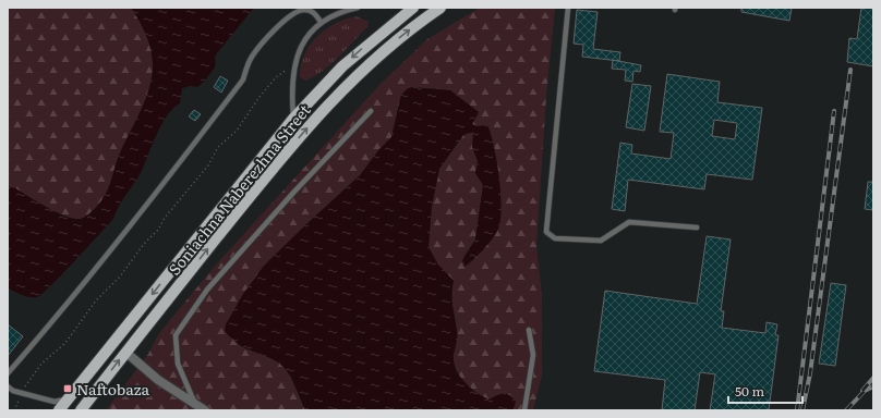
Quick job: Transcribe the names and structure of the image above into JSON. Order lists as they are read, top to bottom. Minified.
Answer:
{"streets":{"main road":["Soniachna Naberezhna Street"]},"places":{"transit":["Naftobaza"]},"scale_bar":"50 m"}
